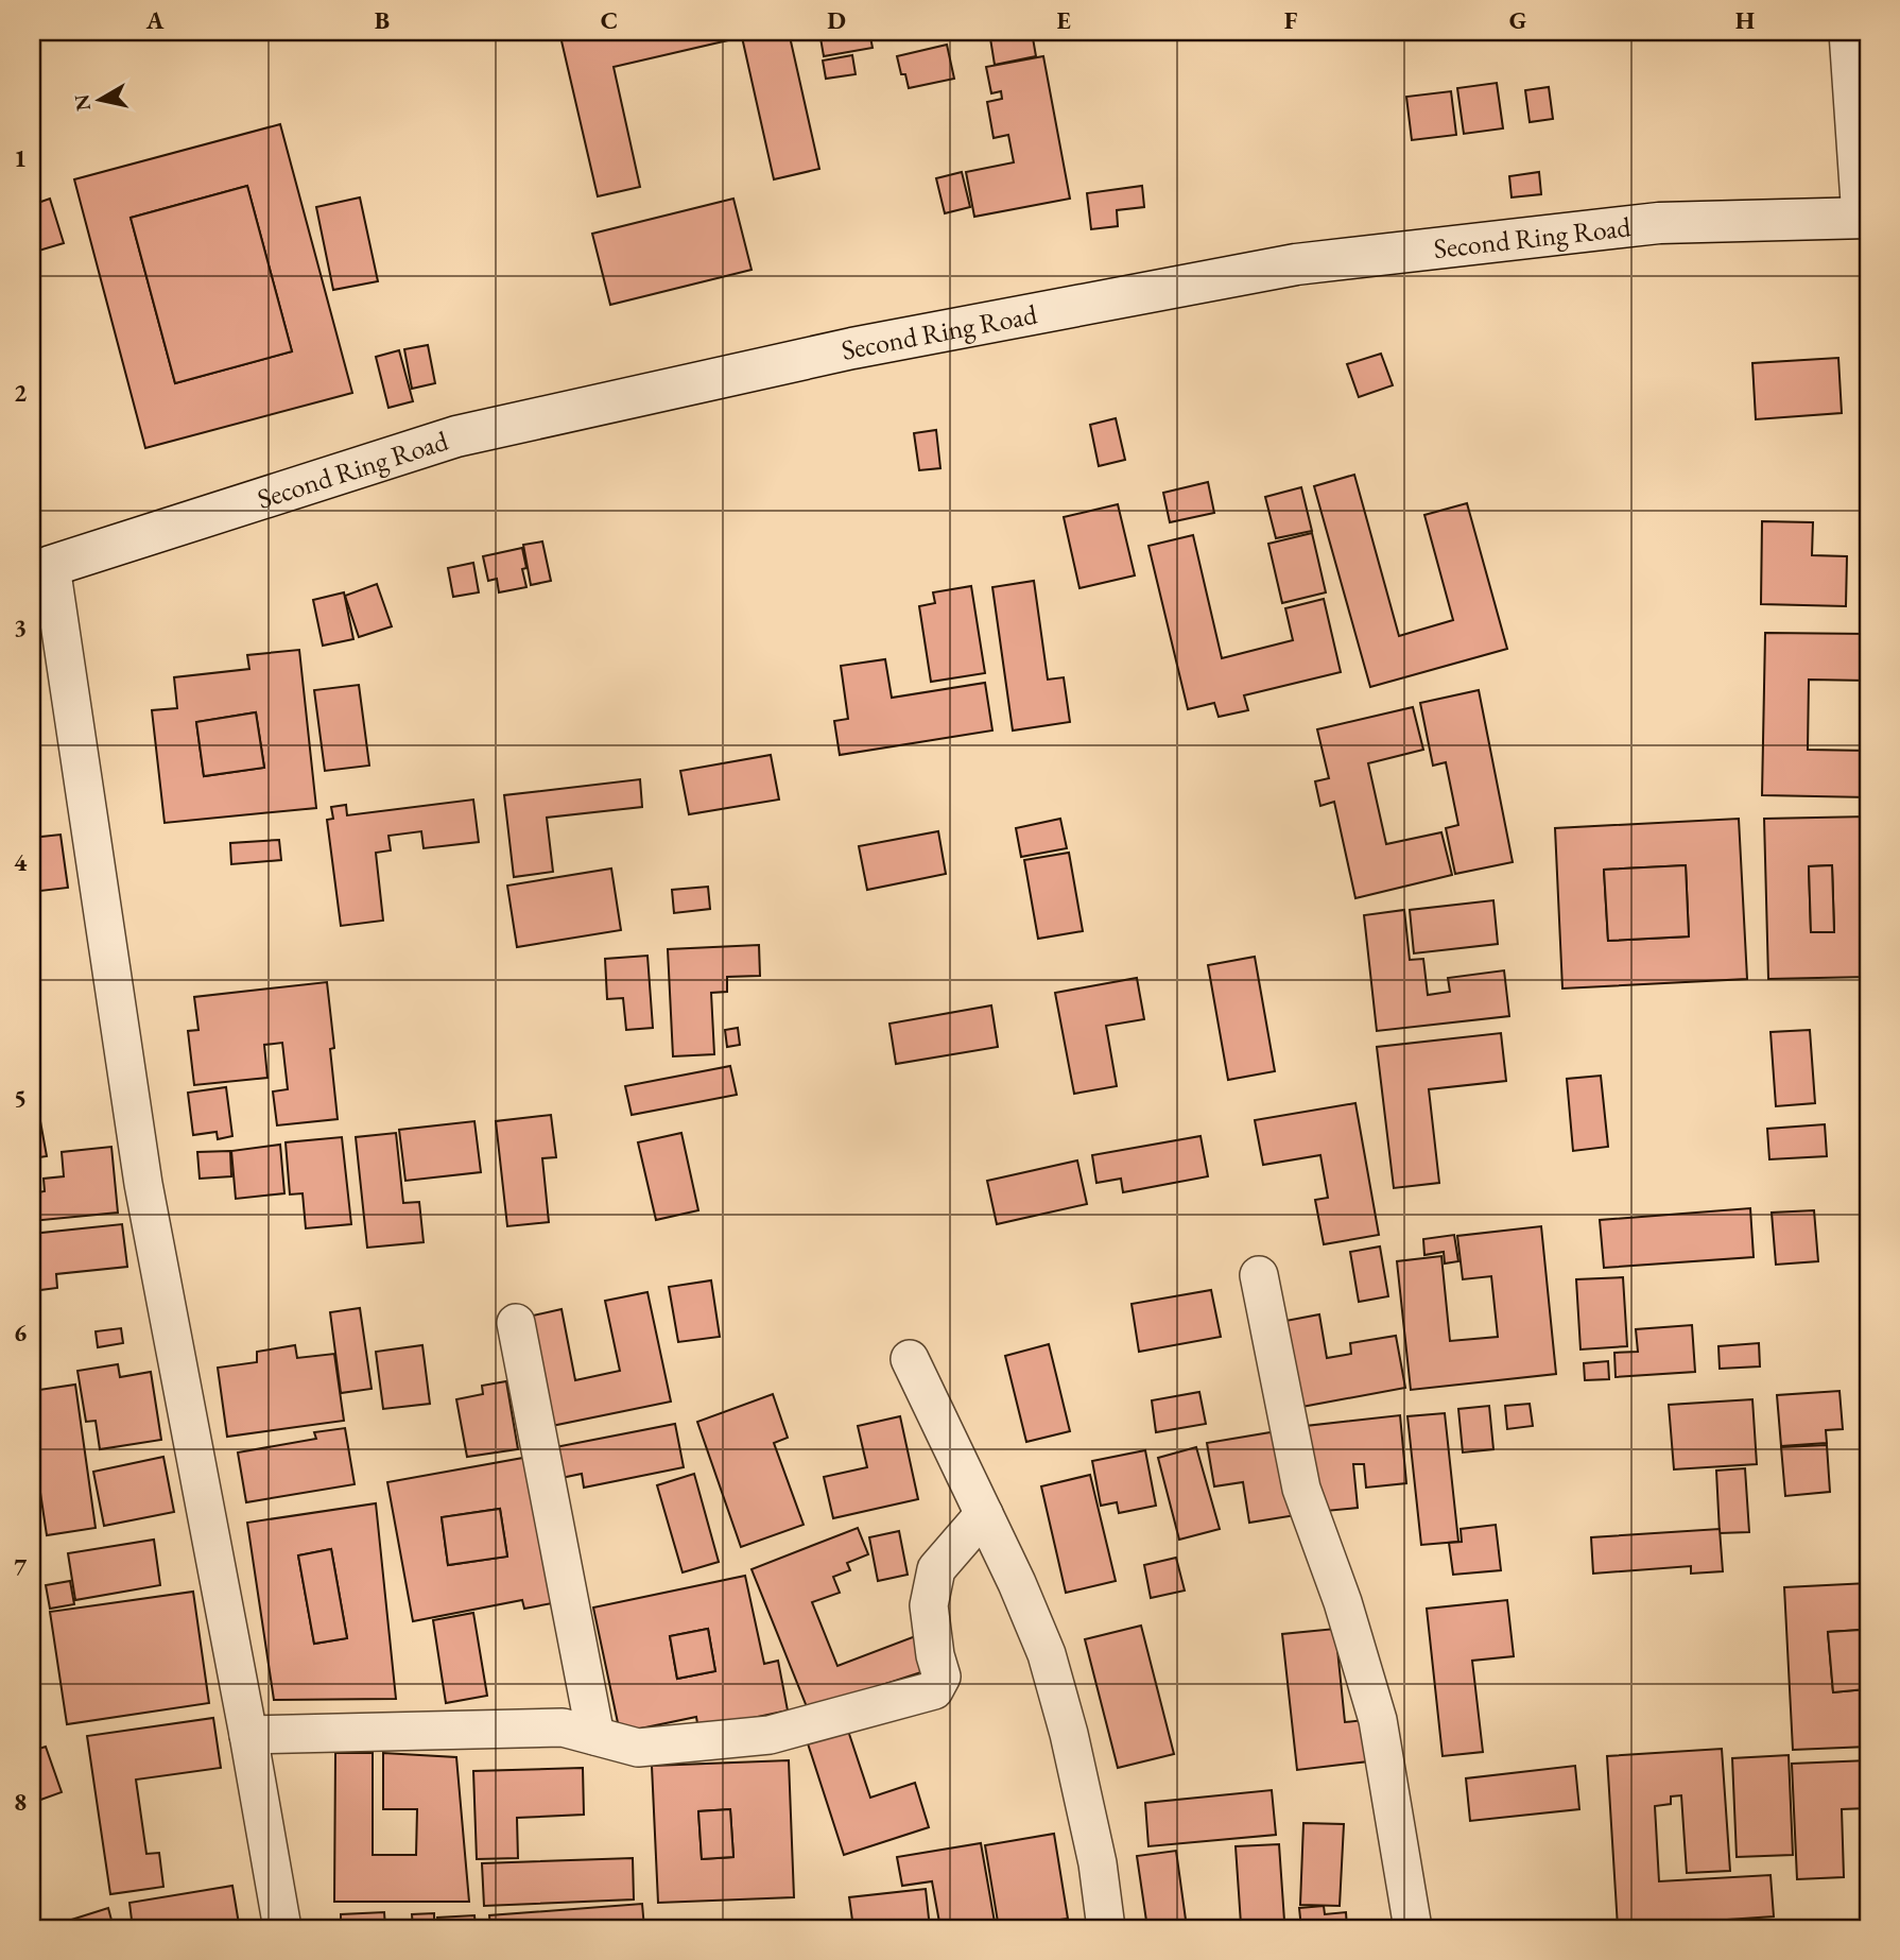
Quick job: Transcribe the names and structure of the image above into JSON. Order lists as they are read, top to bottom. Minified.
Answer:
{"streets":{"street":["Second Ring Road"]},"north":"left","grid":{"columns":["A","B","C","D","E","F","G","H"],"rows":["1","2","3","4","5","6","7","8"]}}
